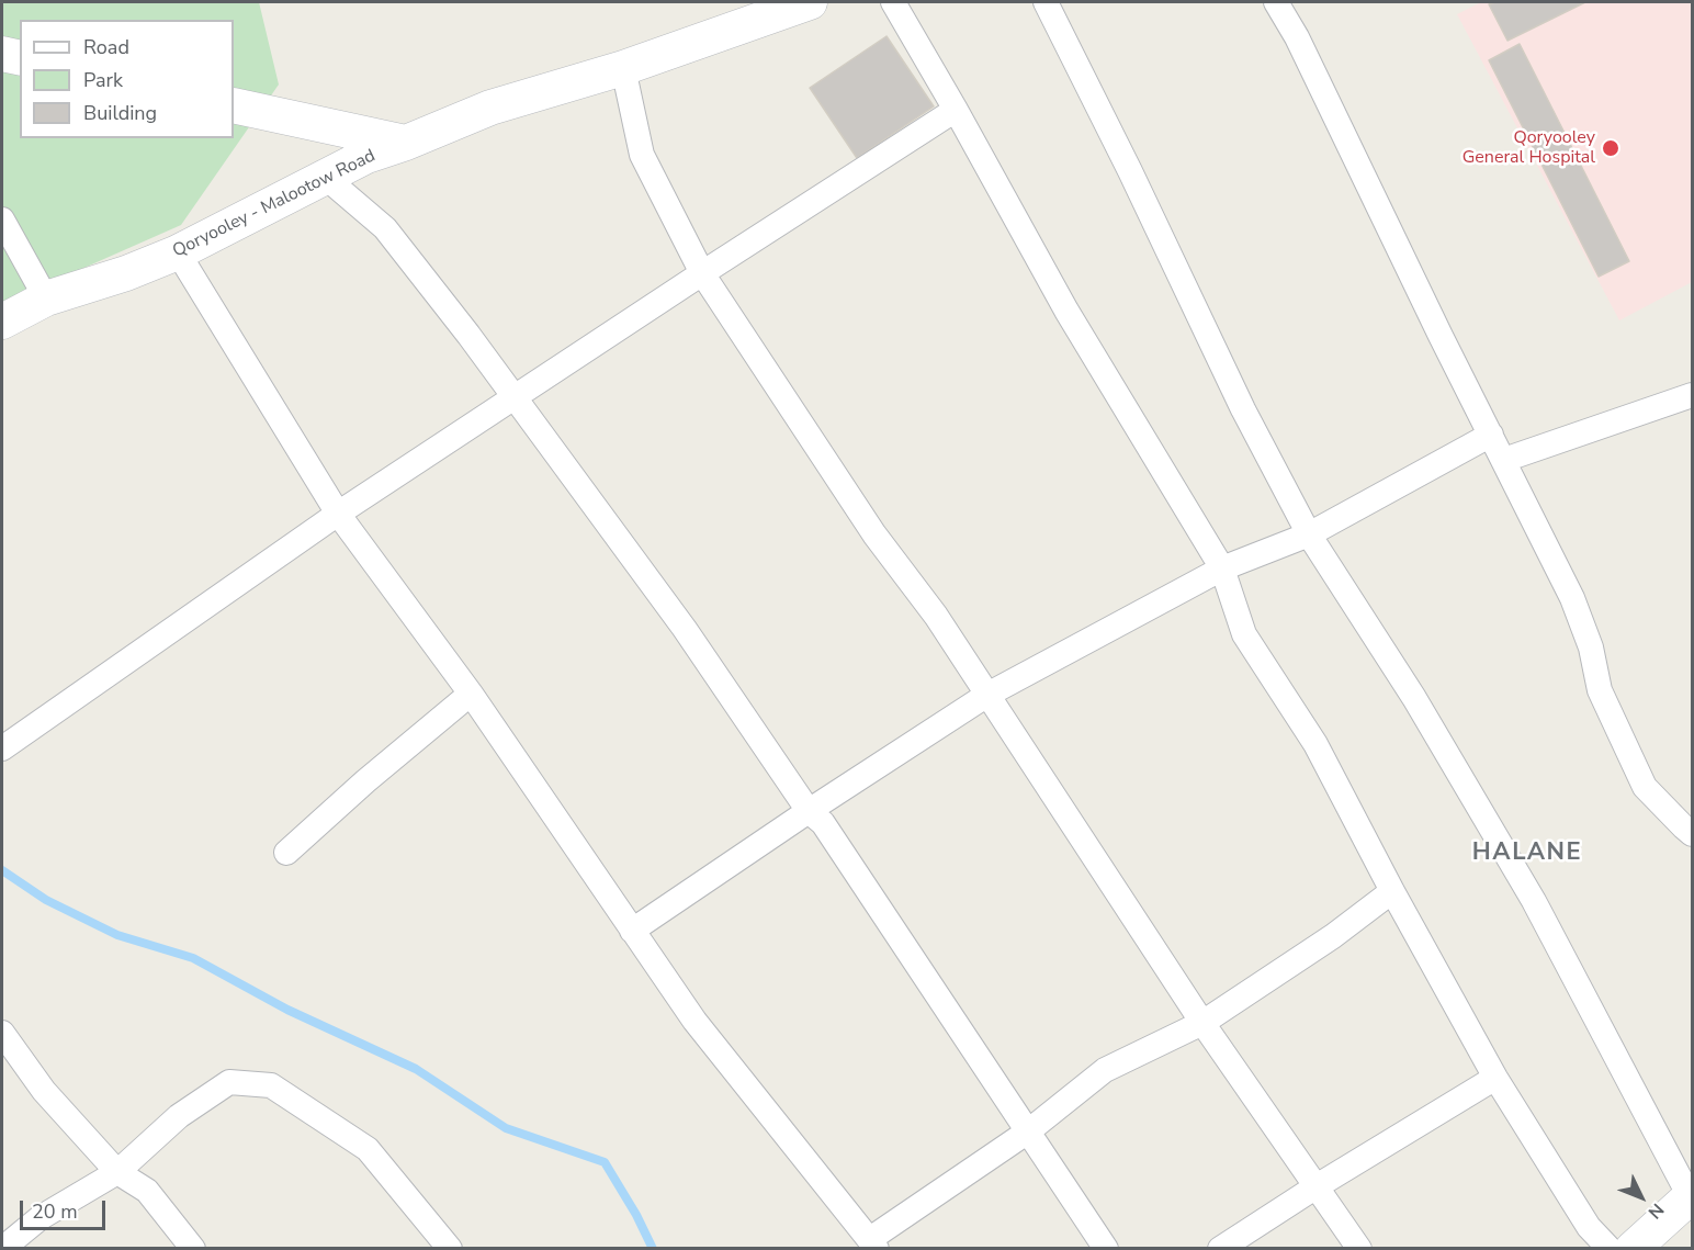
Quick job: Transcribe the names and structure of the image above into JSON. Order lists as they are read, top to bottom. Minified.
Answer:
{"streets":{"street":["Qoryooley - Malootow Road"]},"districts":["HALANE"],"places":["Qoryooley General Hospital"],"legend":["Road","Park","Building"],"scale_bar":"20 m","north":"bottom right"}
